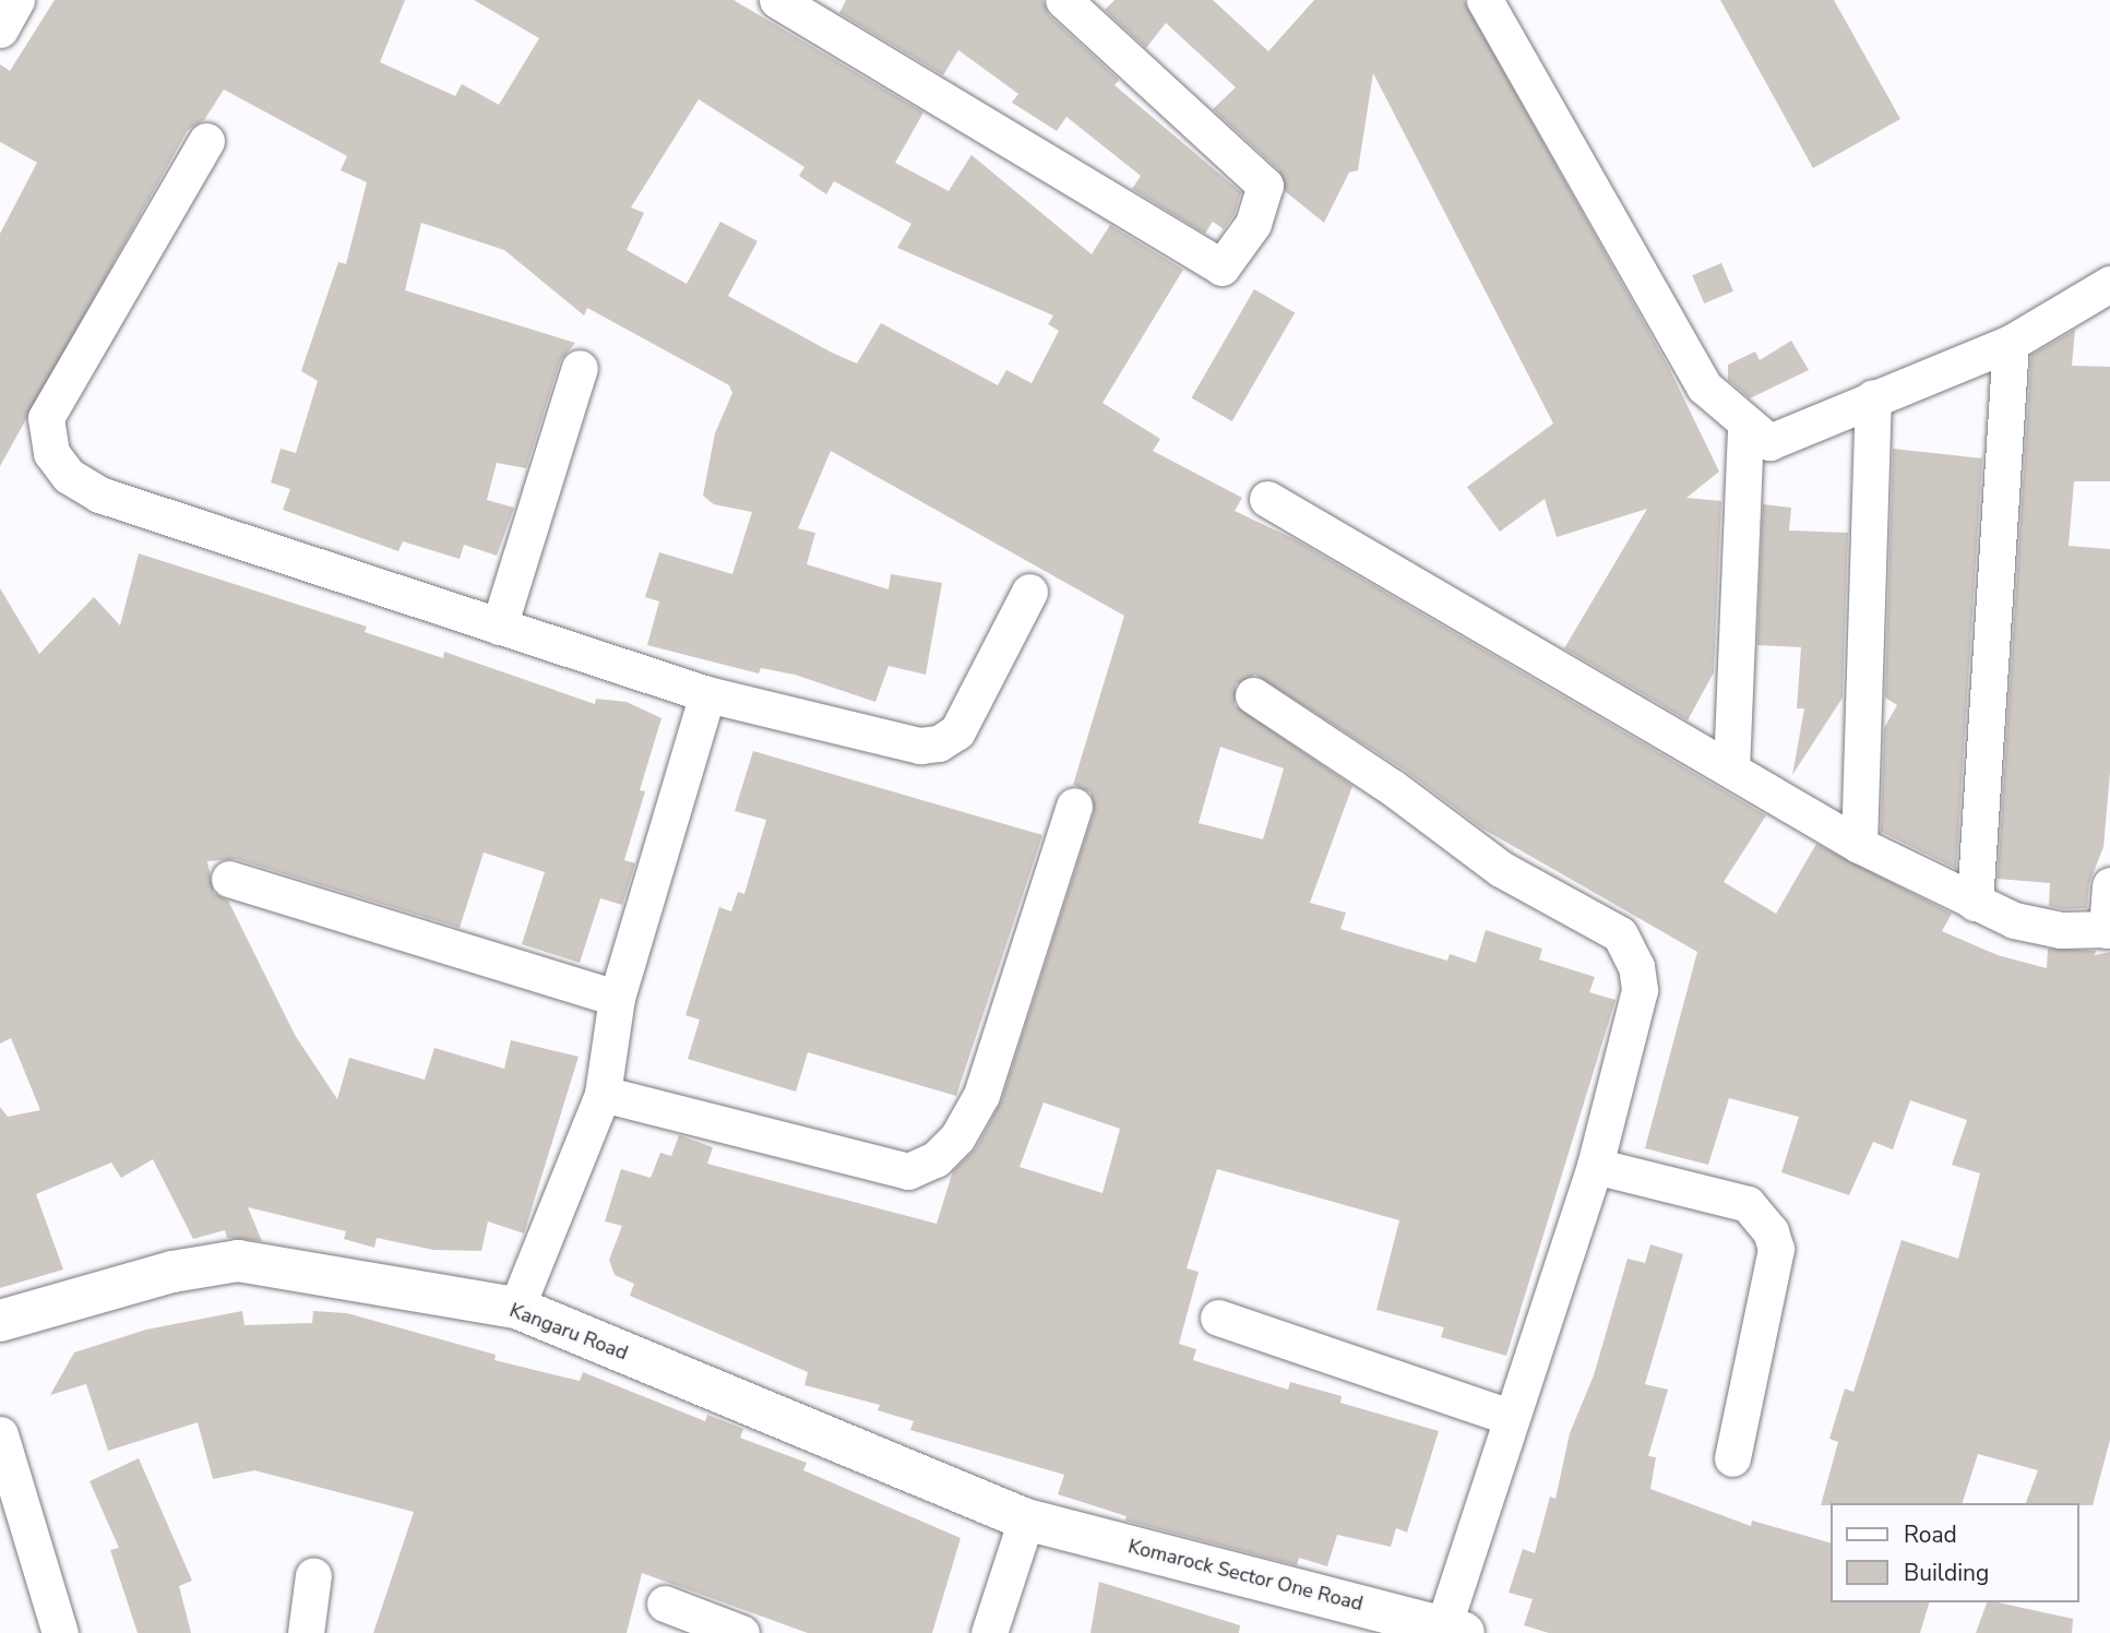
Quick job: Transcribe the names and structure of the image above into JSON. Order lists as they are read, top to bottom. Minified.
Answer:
{"streets":{"main road":["Kangaru Road","Komarock Sector One Road"]},"crossings":[["Kangaru Road","Komarock Sector One Road"]],"legend":["Road","Building"]}
